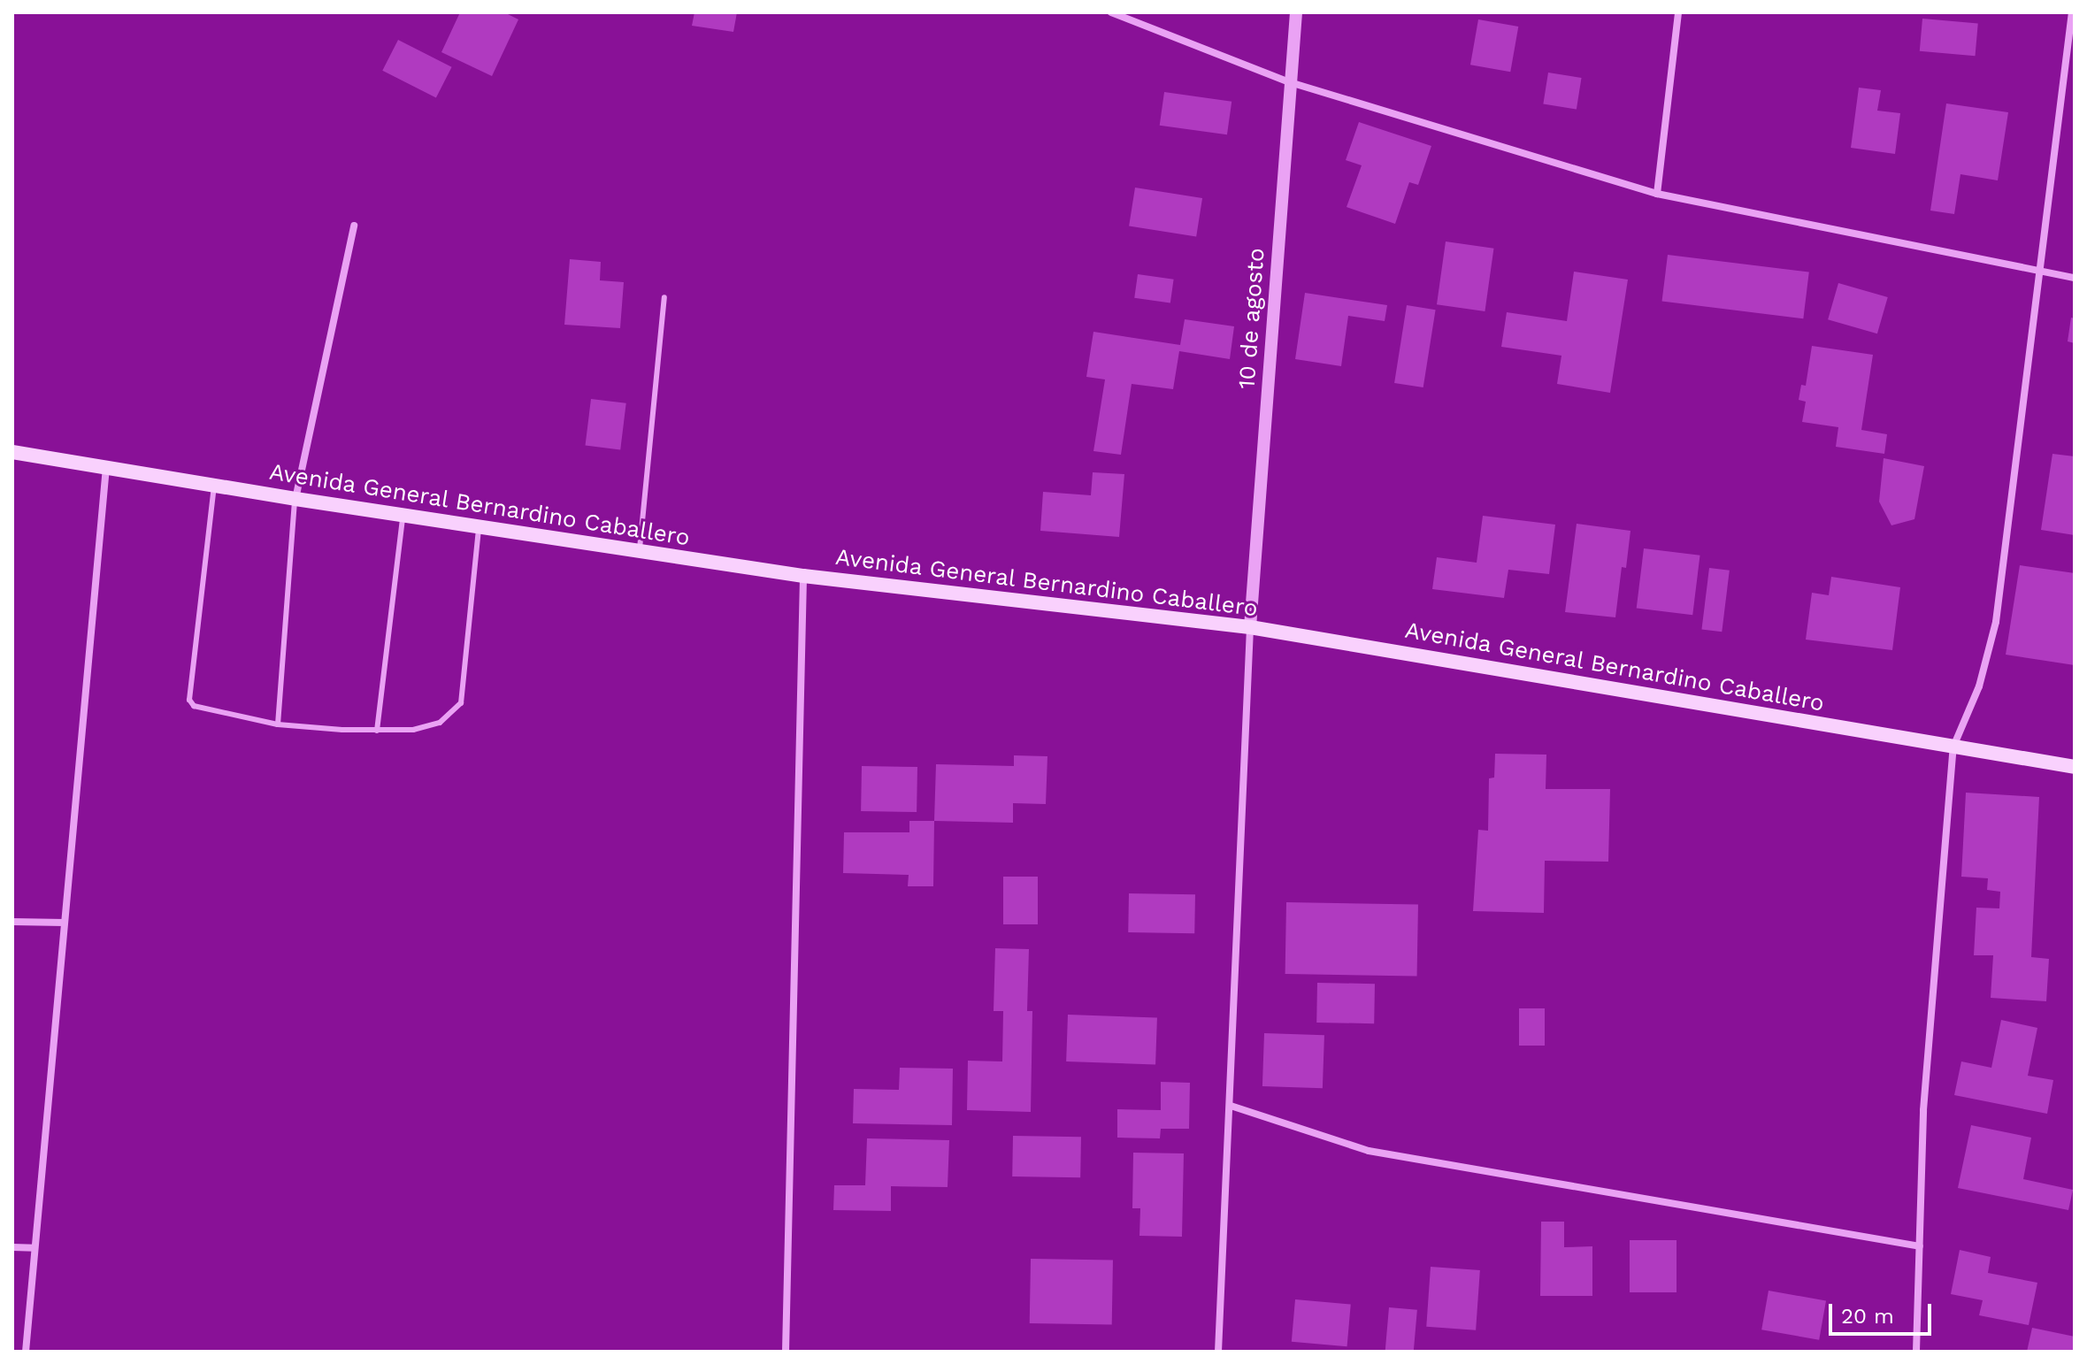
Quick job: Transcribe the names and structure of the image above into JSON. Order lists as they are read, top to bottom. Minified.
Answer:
{"streets":{"main road":["Avenida General Bernardino Caballero"],"street":["10 de agosto"]},"crossings":[["10 de agosto","Avenida General Bernardino Caballero"]],"scale_bar":"20 m"}
